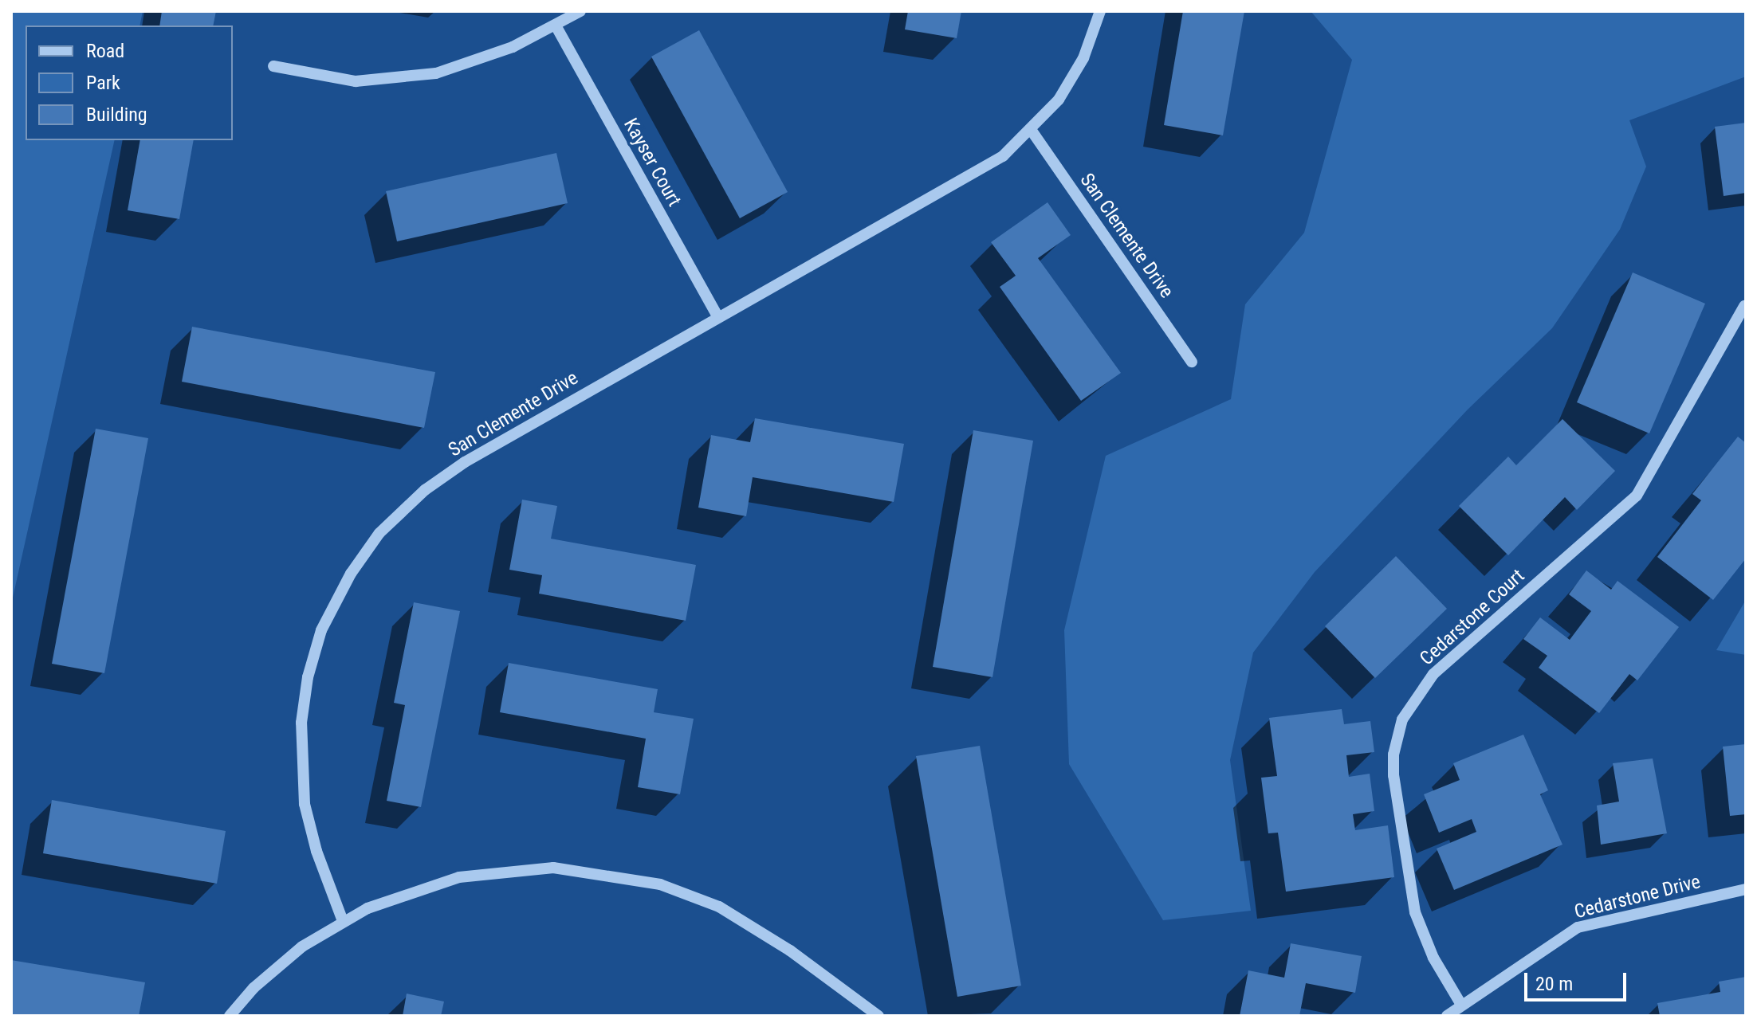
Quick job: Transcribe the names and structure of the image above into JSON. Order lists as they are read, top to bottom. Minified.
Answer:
{"streets":{"street":["Kayser Court","San Clemente Drive","Cedarstone Court","Cedarstone Drive"]},"crossings":[["Kayser Court","San Clemente Drive"],["Cedarstone Court","Cedarstone Drive"]],"legend":["Road","Park","Building"],"scale_bar":"20 m"}
